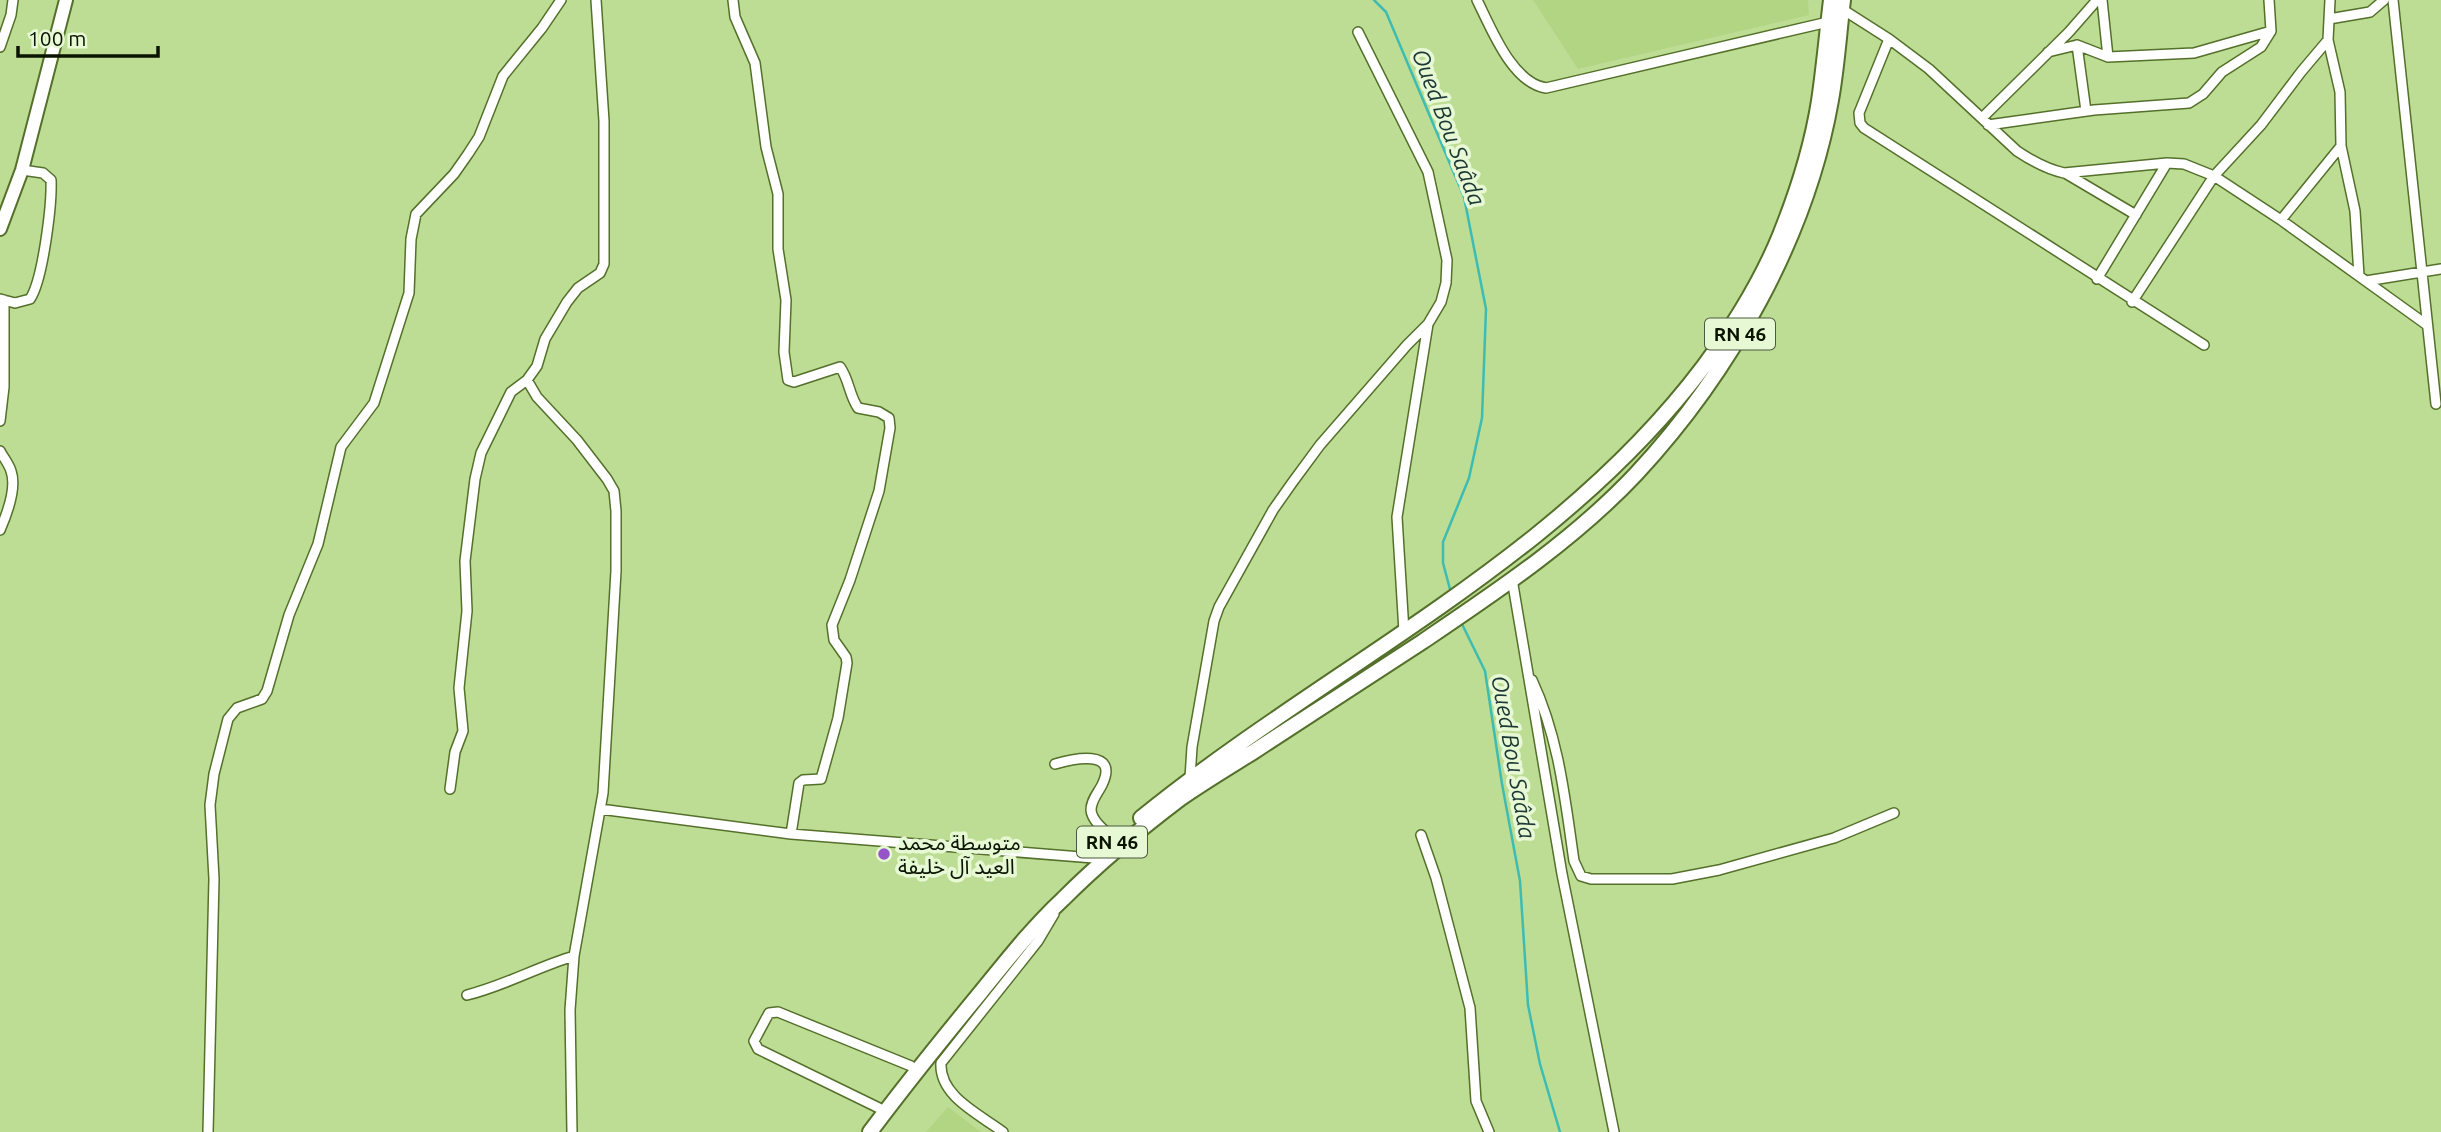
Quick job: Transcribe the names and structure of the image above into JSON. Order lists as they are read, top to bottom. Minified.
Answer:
{"streets":{"main road":["RN 46"]},"water":["Oued Bou Saâda"],"places":["متوسطة محمد العيد آل خليفة"],"scale_bar":"100 m"}
